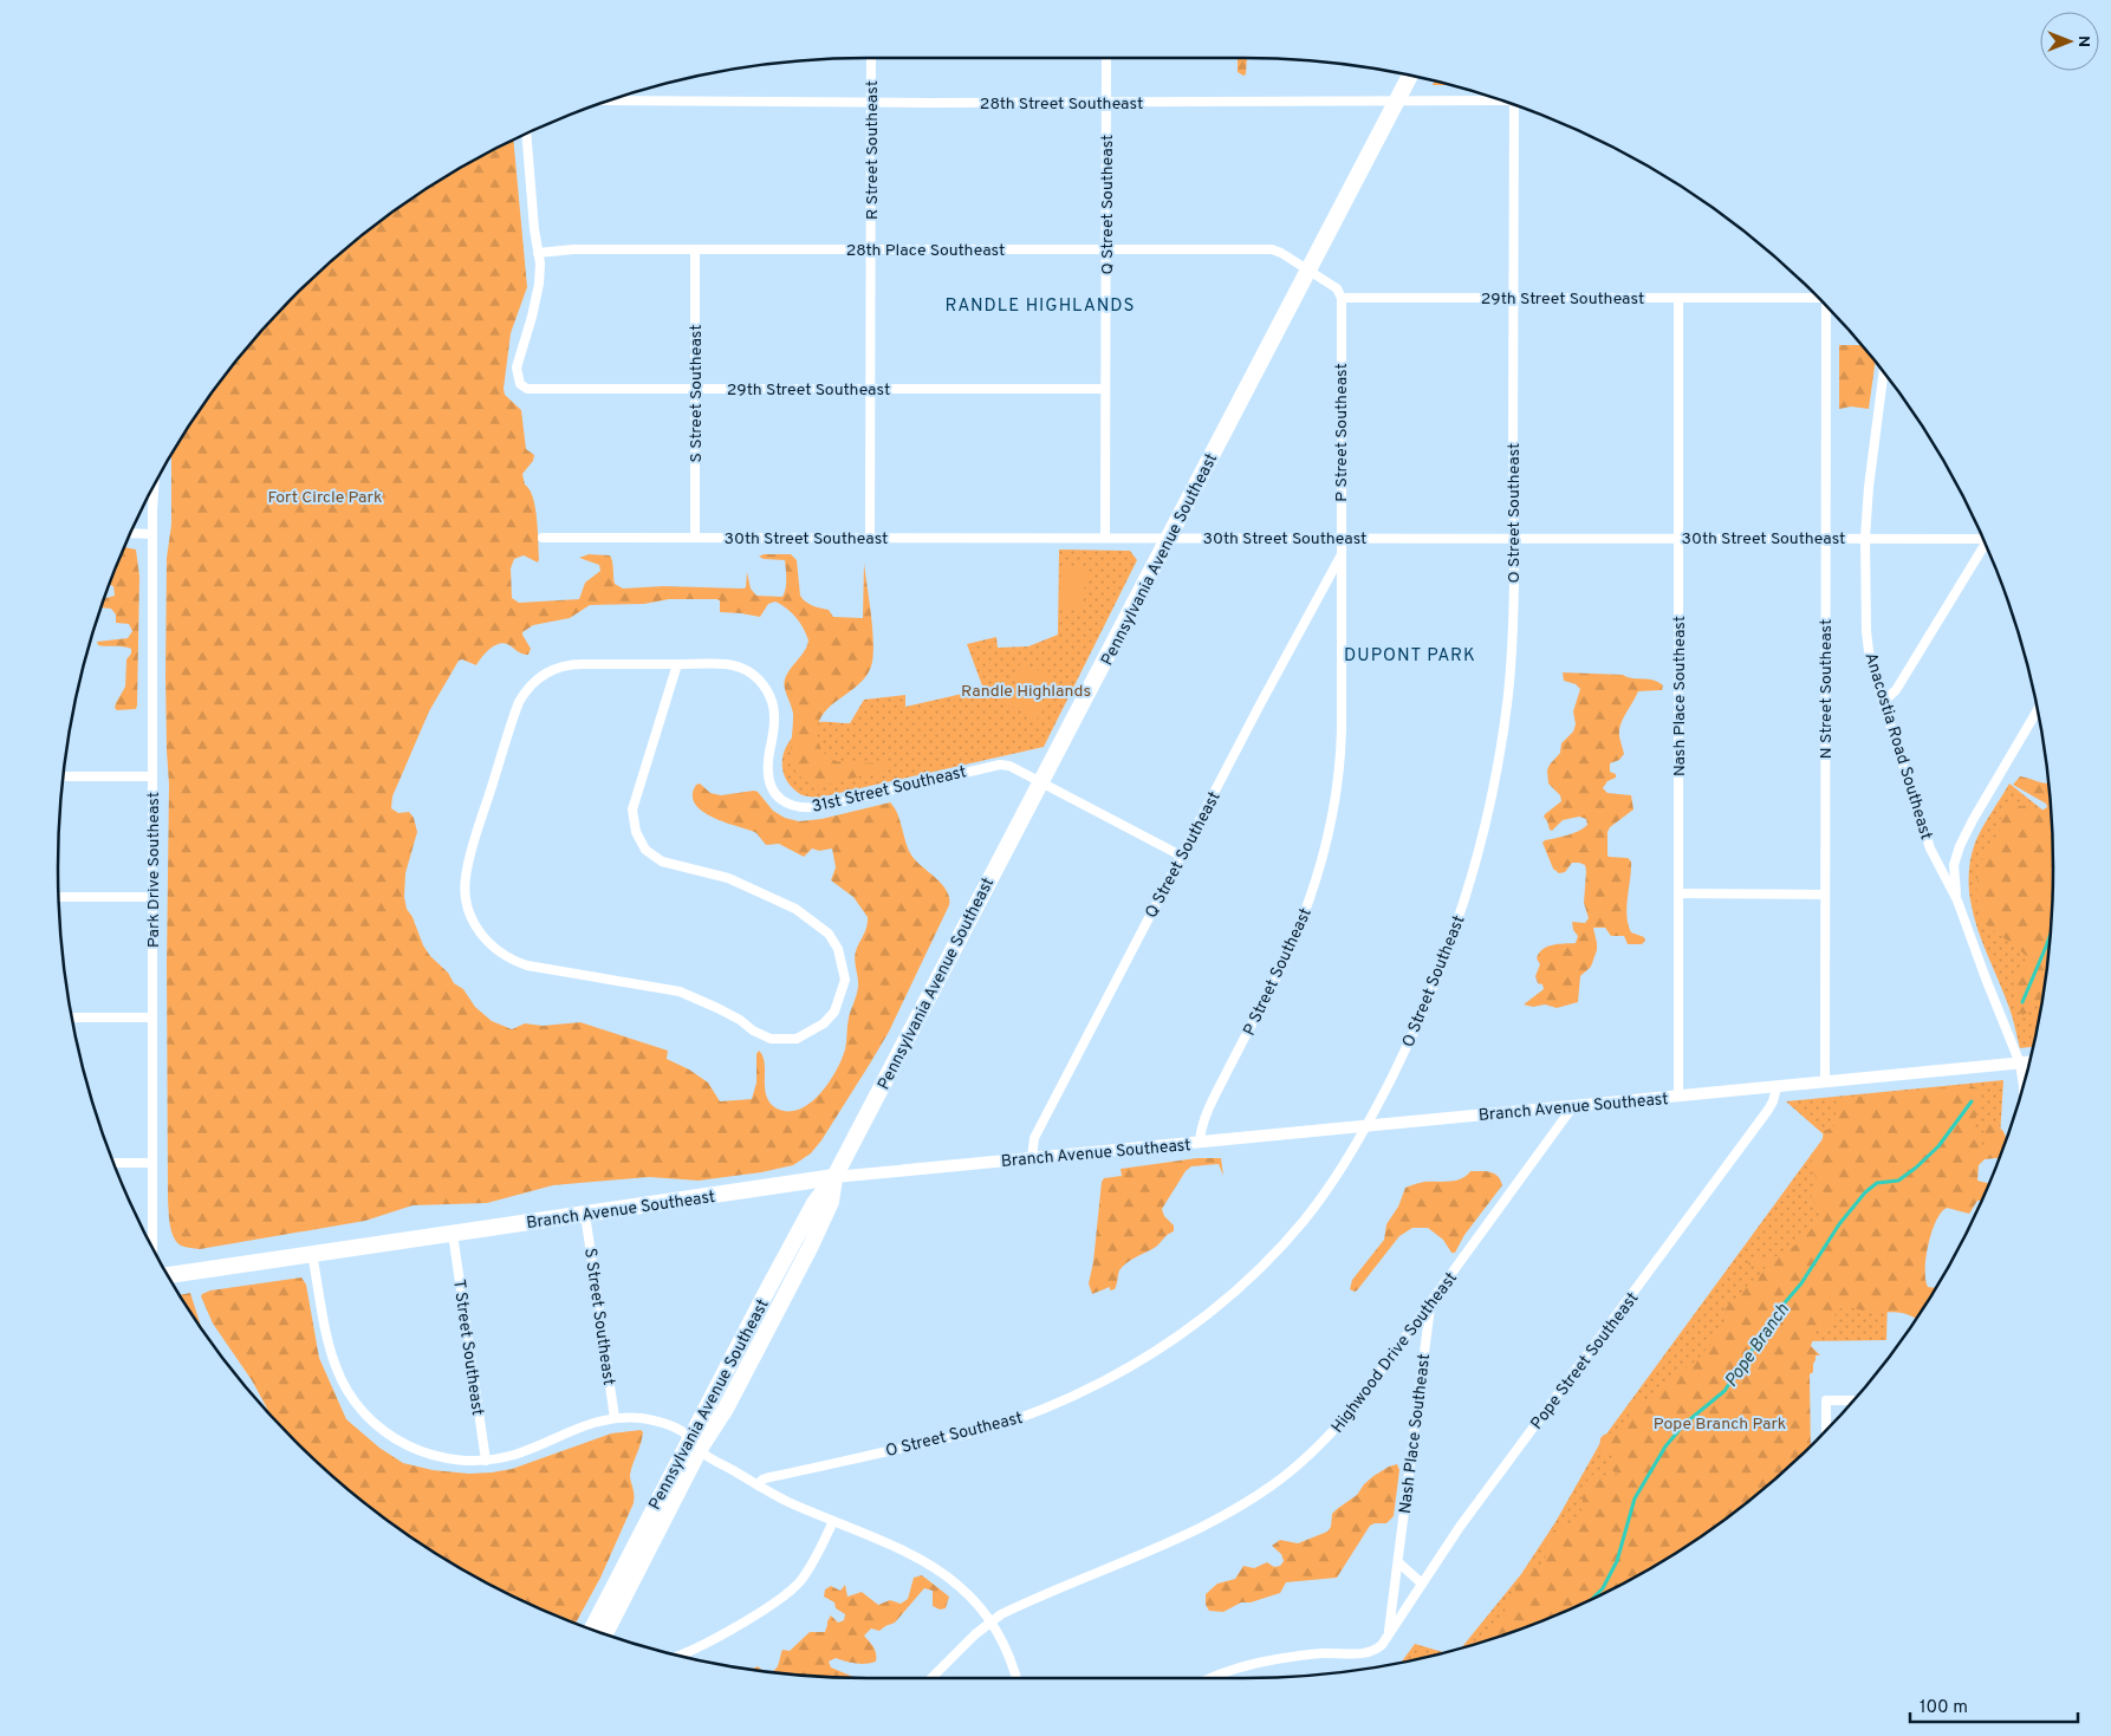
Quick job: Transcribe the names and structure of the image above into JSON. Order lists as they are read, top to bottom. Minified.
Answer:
{"streets":{"highway":["Pennsylvania Avenue Southeast","Branch Avenue Southeast"],"street":["28th Street Southeast","R Street Southeast","Q Street Southeast","28th Place Southeast","29th Street Southeast","S Street Southeast","P Street Southeast","O Street Southeast","30th Street Southeast","N Street Southeast","Nash Place Southeast","Anacostia Road Southeast","31st Street Southeast","Park Drive Southeast","T Street Southeast","Highwood Drive Southeast","Pope Street Southeast"]},"crossings":[["28th Street Southeast","R Street Southeast"],["28th Street Southeast","Q Street Southeast"],["28th Street Southeast","Pennsylvania Avenue Southeast"],["R Street Southeast","28th Place Southeast"],["R Street Southeast","29th Street Southeast"],["R Street Southeast","30th Street Southeast"],["Q Street Southeast","28th Place Southeast"],["Q Street Southeast","29th Street Southeast"],["Q Street Southeast","P Street Southeast"],["Q Street Southeast","30th Street Southeast"],["Q Street Southeast","31st Street Southeast"],["Q Street Southeast","Branch Avenue Southeast"],["28th Place Southeast","29th Street Southeast"],["28th Place Southeast","S Street Southeast"],["28th Place Southeast","Pennsylvania Avenue Southeast"],["29th Street Southeast","S Street Southeast"],["29th Street Southeast","P Street Southeast"],["29th Street Southeast","O Street Southeast"],["29th Street Southeast","Nash Place Southeast"],["S Street Southeast","30th Street Southeast"],["S Street Southeast","Branch Avenue Southeast"],["P Street Southeast","30th Street Southeast"],["P Street Southeast","Branch Avenue Southeast"],["O Street Southeast","30th Street Southeast"],["O Street Southeast","Branch Avenue Southeast"],["30th Street Southeast","Pennsylvania Avenue Southeast"],["30th Street Southeast","N Street Southeast"],["30th Street Southeast","Nash Place Southeast"],["30th Street Southeast","Anacostia Road Southeast"],["Pennsylvania Avenue Southeast","31st Street Southeast"],["Pennsylvania Avenue Southeast","Branch Avenue Southeast"],["N Street Southeast","Branch Avenue Southeast"],["Nash Place Southeast","Branch Avenue Southeast"],["Nash Place Southeast","Highwood Drive Southeast"],["Nash Place Southeast","Pope Street Southeast"],["Anacostia Road Southeast","Branch Avenue Southeast"],["Branch Avenue Southeast","T Street Southeast"],["Branch Avenue Southeast","Highwood Drive Southeast"],["Branch Avenue Southeast","Pope Street Southeast"]],"districts":["RANDLE HIGHLANDS","DUPONT PARK"],"water":["Pope Branch"],"parks":["Fort Circle Park","Randle Highlands","Pope Branch Park"],"scale_bar":"100 m","north":"right"}
